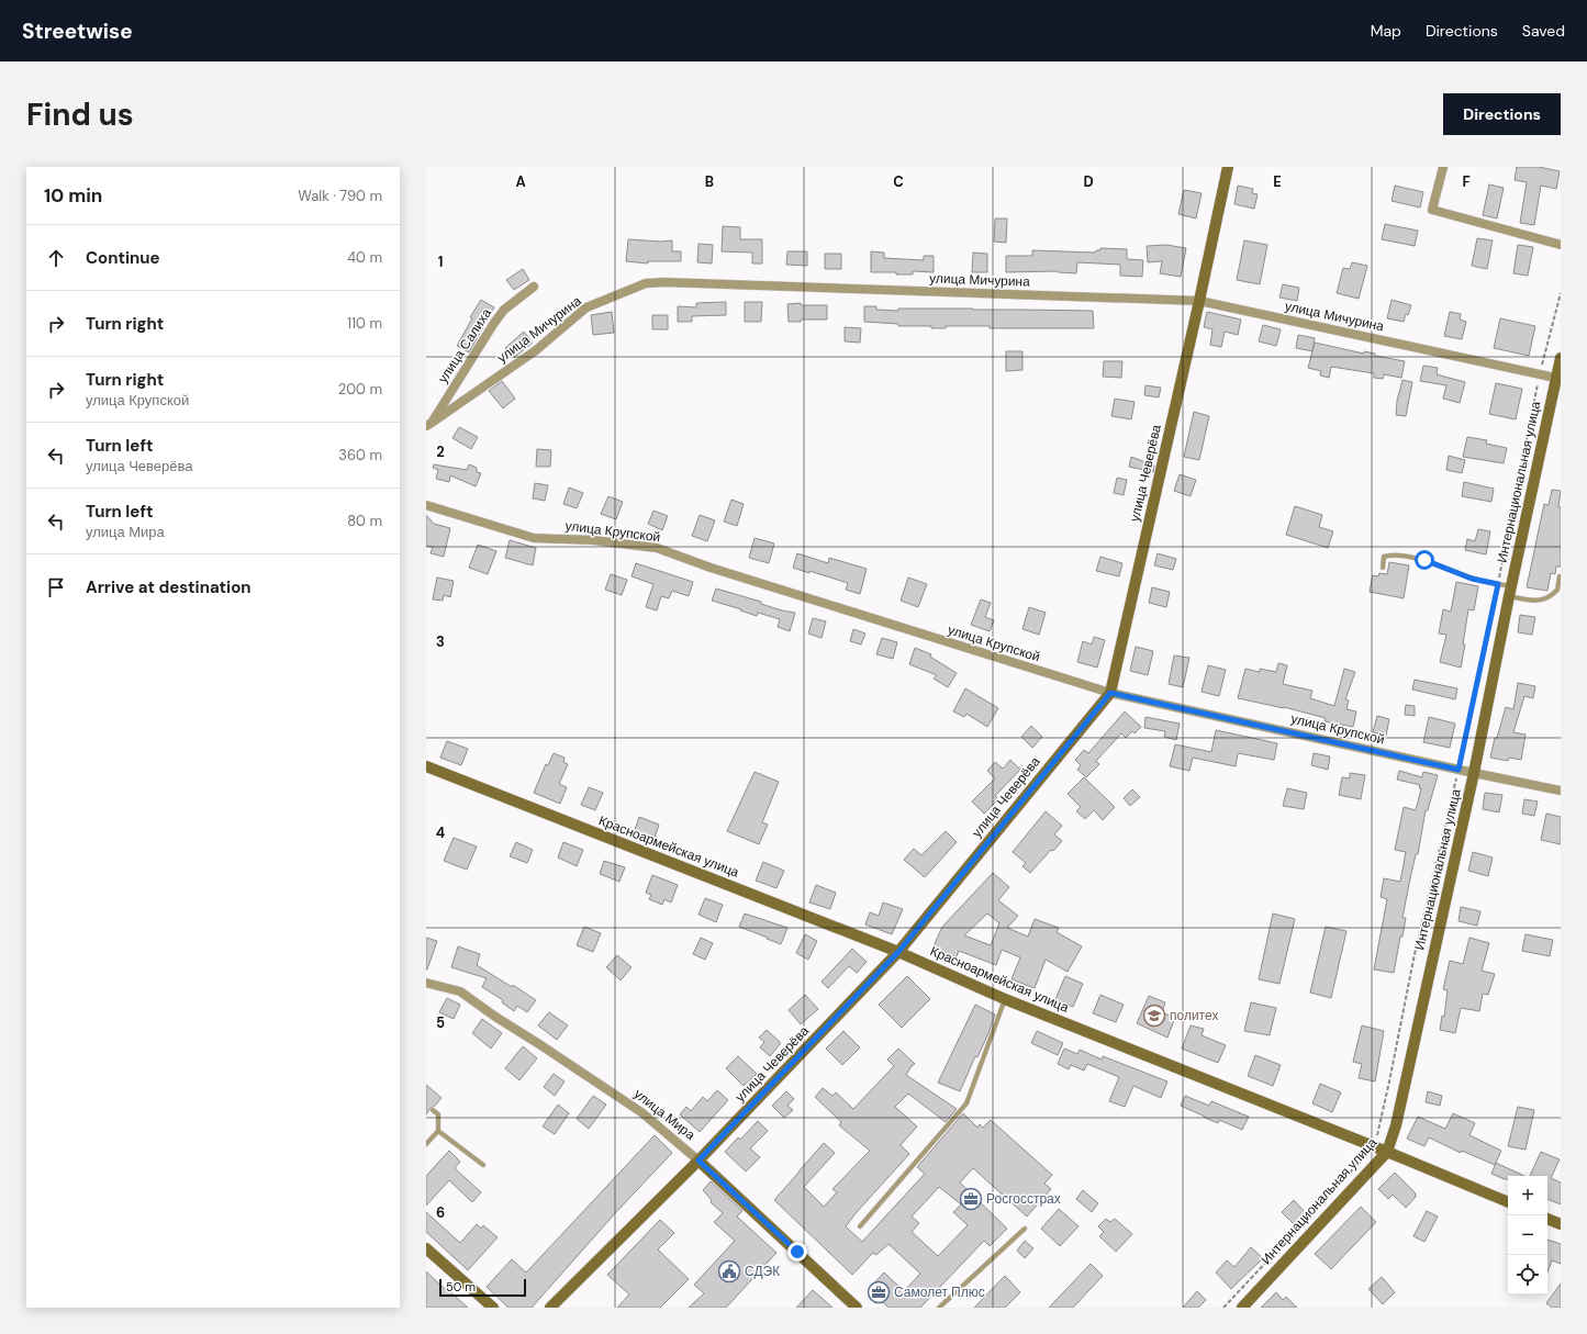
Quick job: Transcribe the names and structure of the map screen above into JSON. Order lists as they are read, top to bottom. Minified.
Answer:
{"streets":{"main road":["улица Чеверёва","Интернациональная улица","Красноармейская улица","улица Мира"],"street":["улица Мичурина","улица Салиха","улица Крупской"]},"crossings":[["улица Мичурина","улица Салиха"],["улица Мичурина","улица Чеверёва"],["улица Мичурина","Интернациональная улица"],["улица Чеверёва","улица Крупской"],["улица Чеверёва","Красноармейская улица"],["улица Чеверёва","улица Мира"],["Интернациональная улица","улица Крупской"],["Интернациональная улица","Красноармейская улица"]],"places":{"school or university":["политех"],"office":["Росгосстрах","Самолет Плюс"],"public building":["СДЭК"]},"scale_bar":"50 m","page":{"header":"Streetwise","nav":["Map","Directions","Saved"],"buttons":"Directions","title":"Find us","heading":["10 min","Walk · 790 m"],"list":[["Continue","40 m"],["Turn right","110 m"],["Turn right","улица Крупской","200 m"],["Turn left","улица Чеверёва","360 m"],["Turn left","улица Мира","80 m"],"Arrive at destination"],"map_buttons":["+","−"],"scale":"50 m"},"grid":{"columns":["A","B","C","D","E","F"],"rows":["1","2","3","4","5","6"]}}
